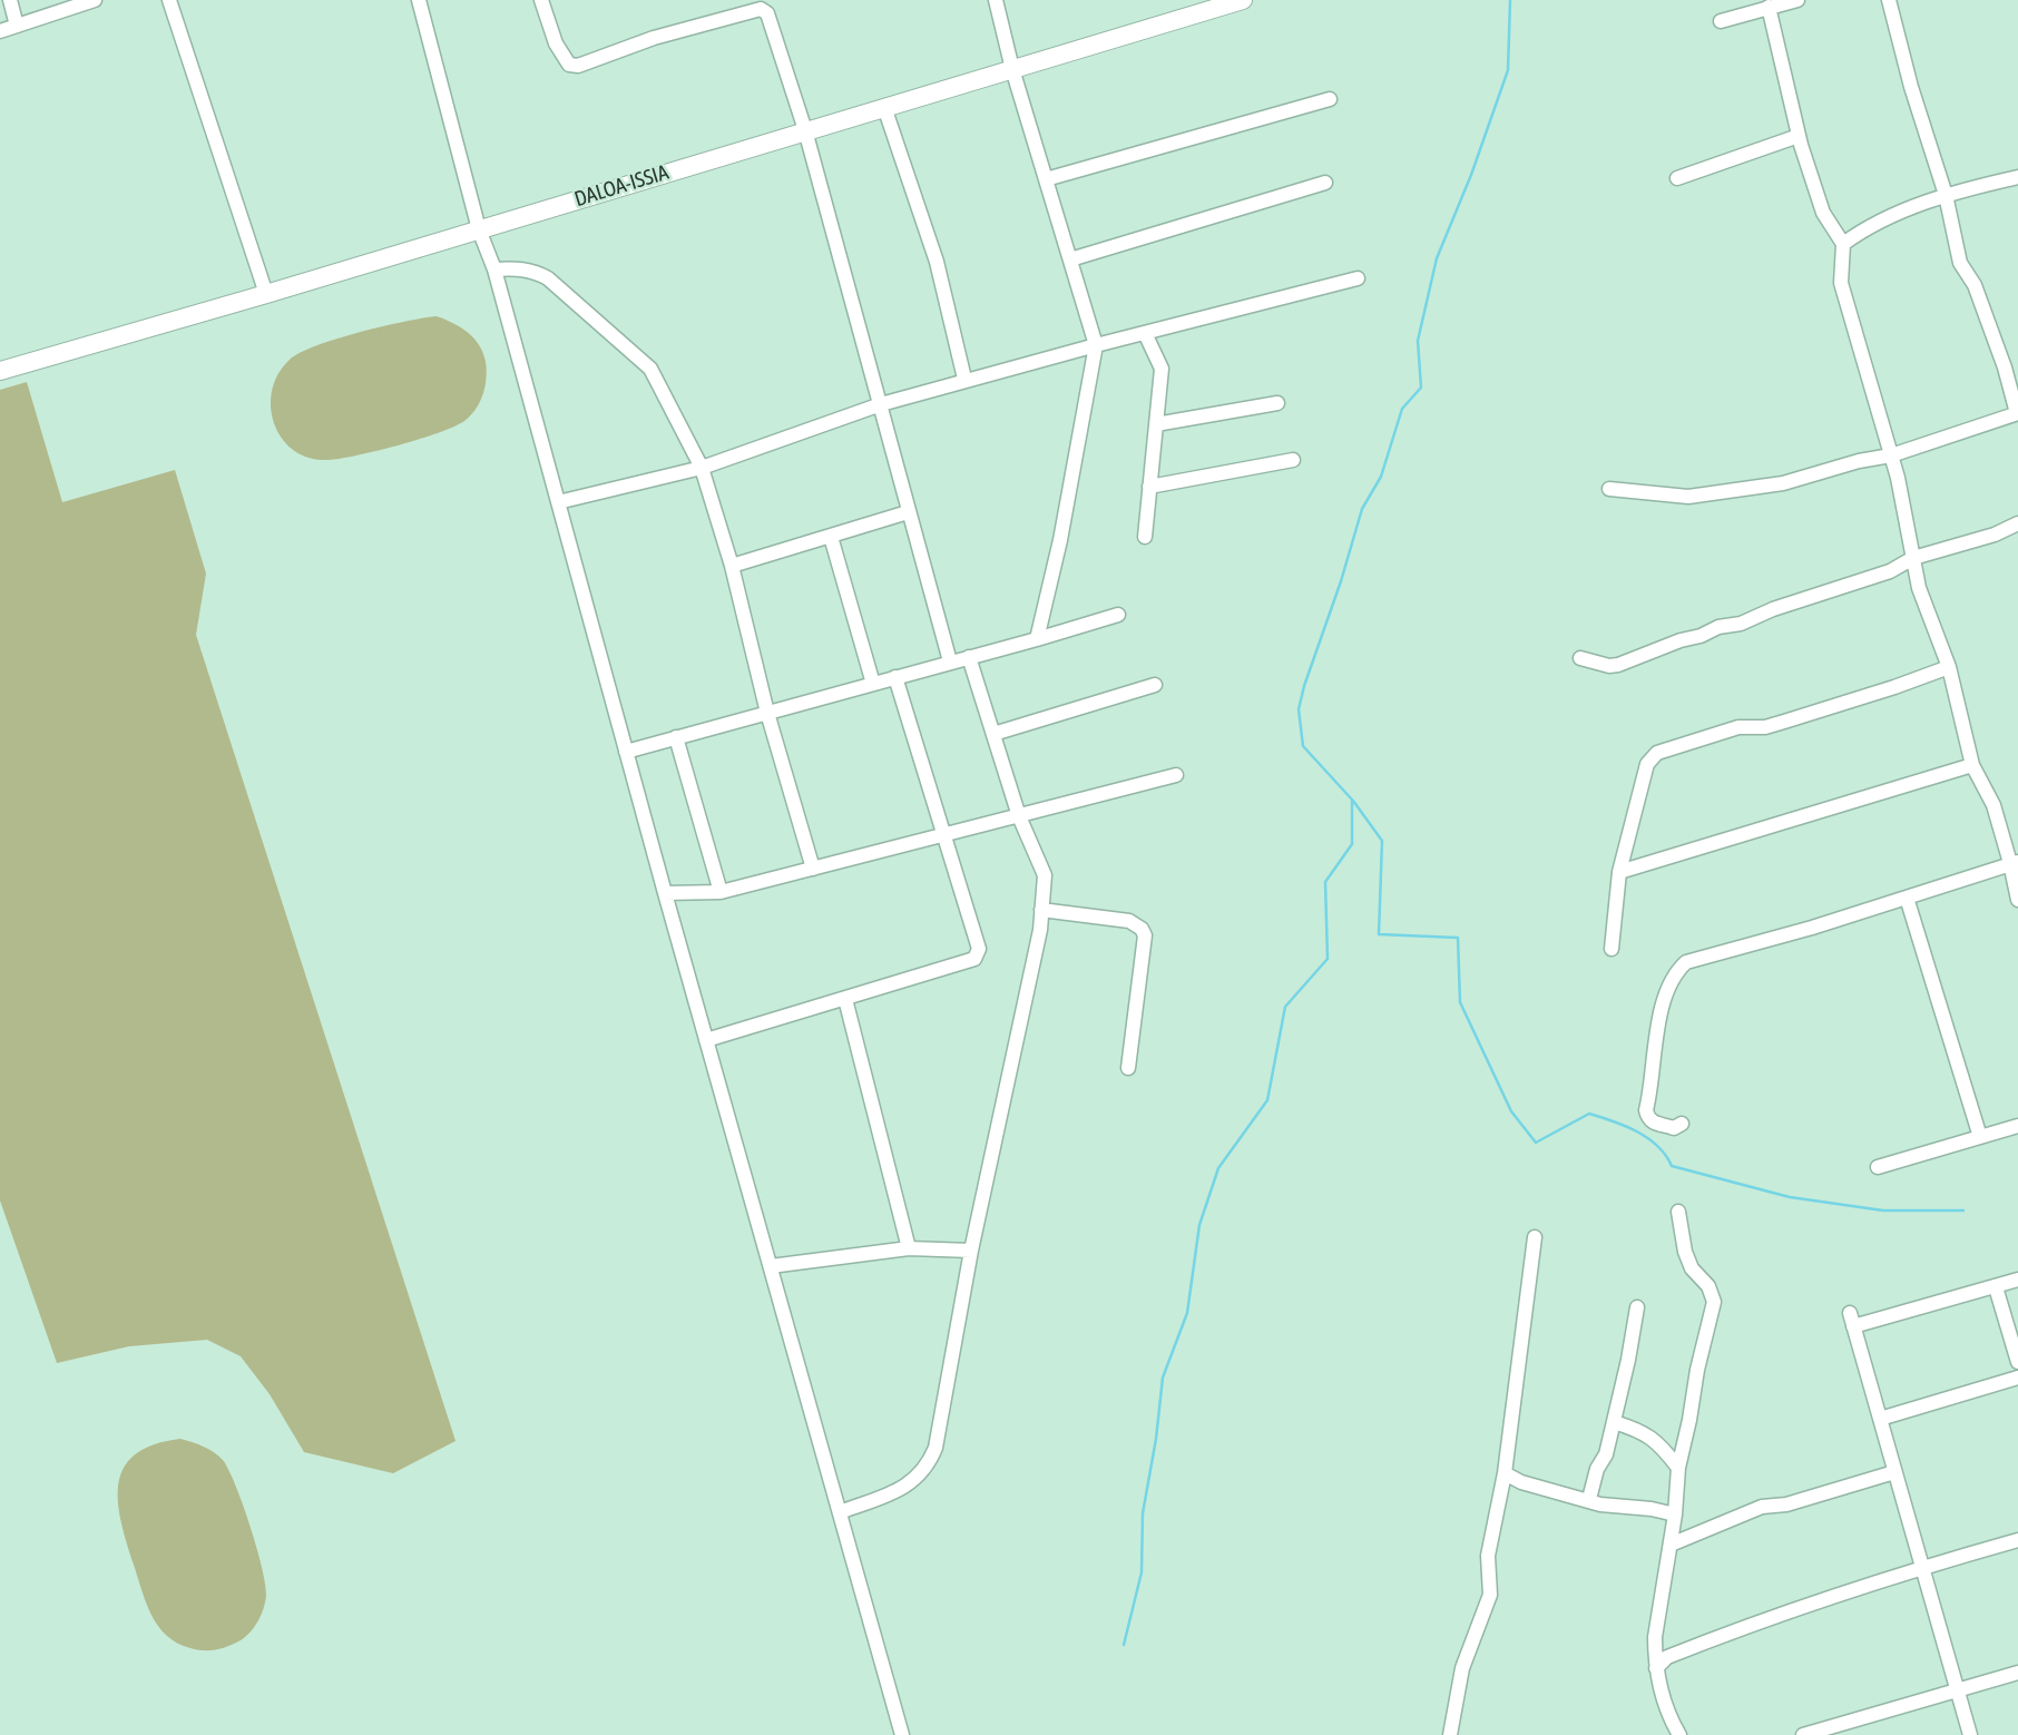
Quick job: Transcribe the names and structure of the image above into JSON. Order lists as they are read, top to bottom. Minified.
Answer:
{"streets":{"main road":["DALOA-ISSIA"]}}
